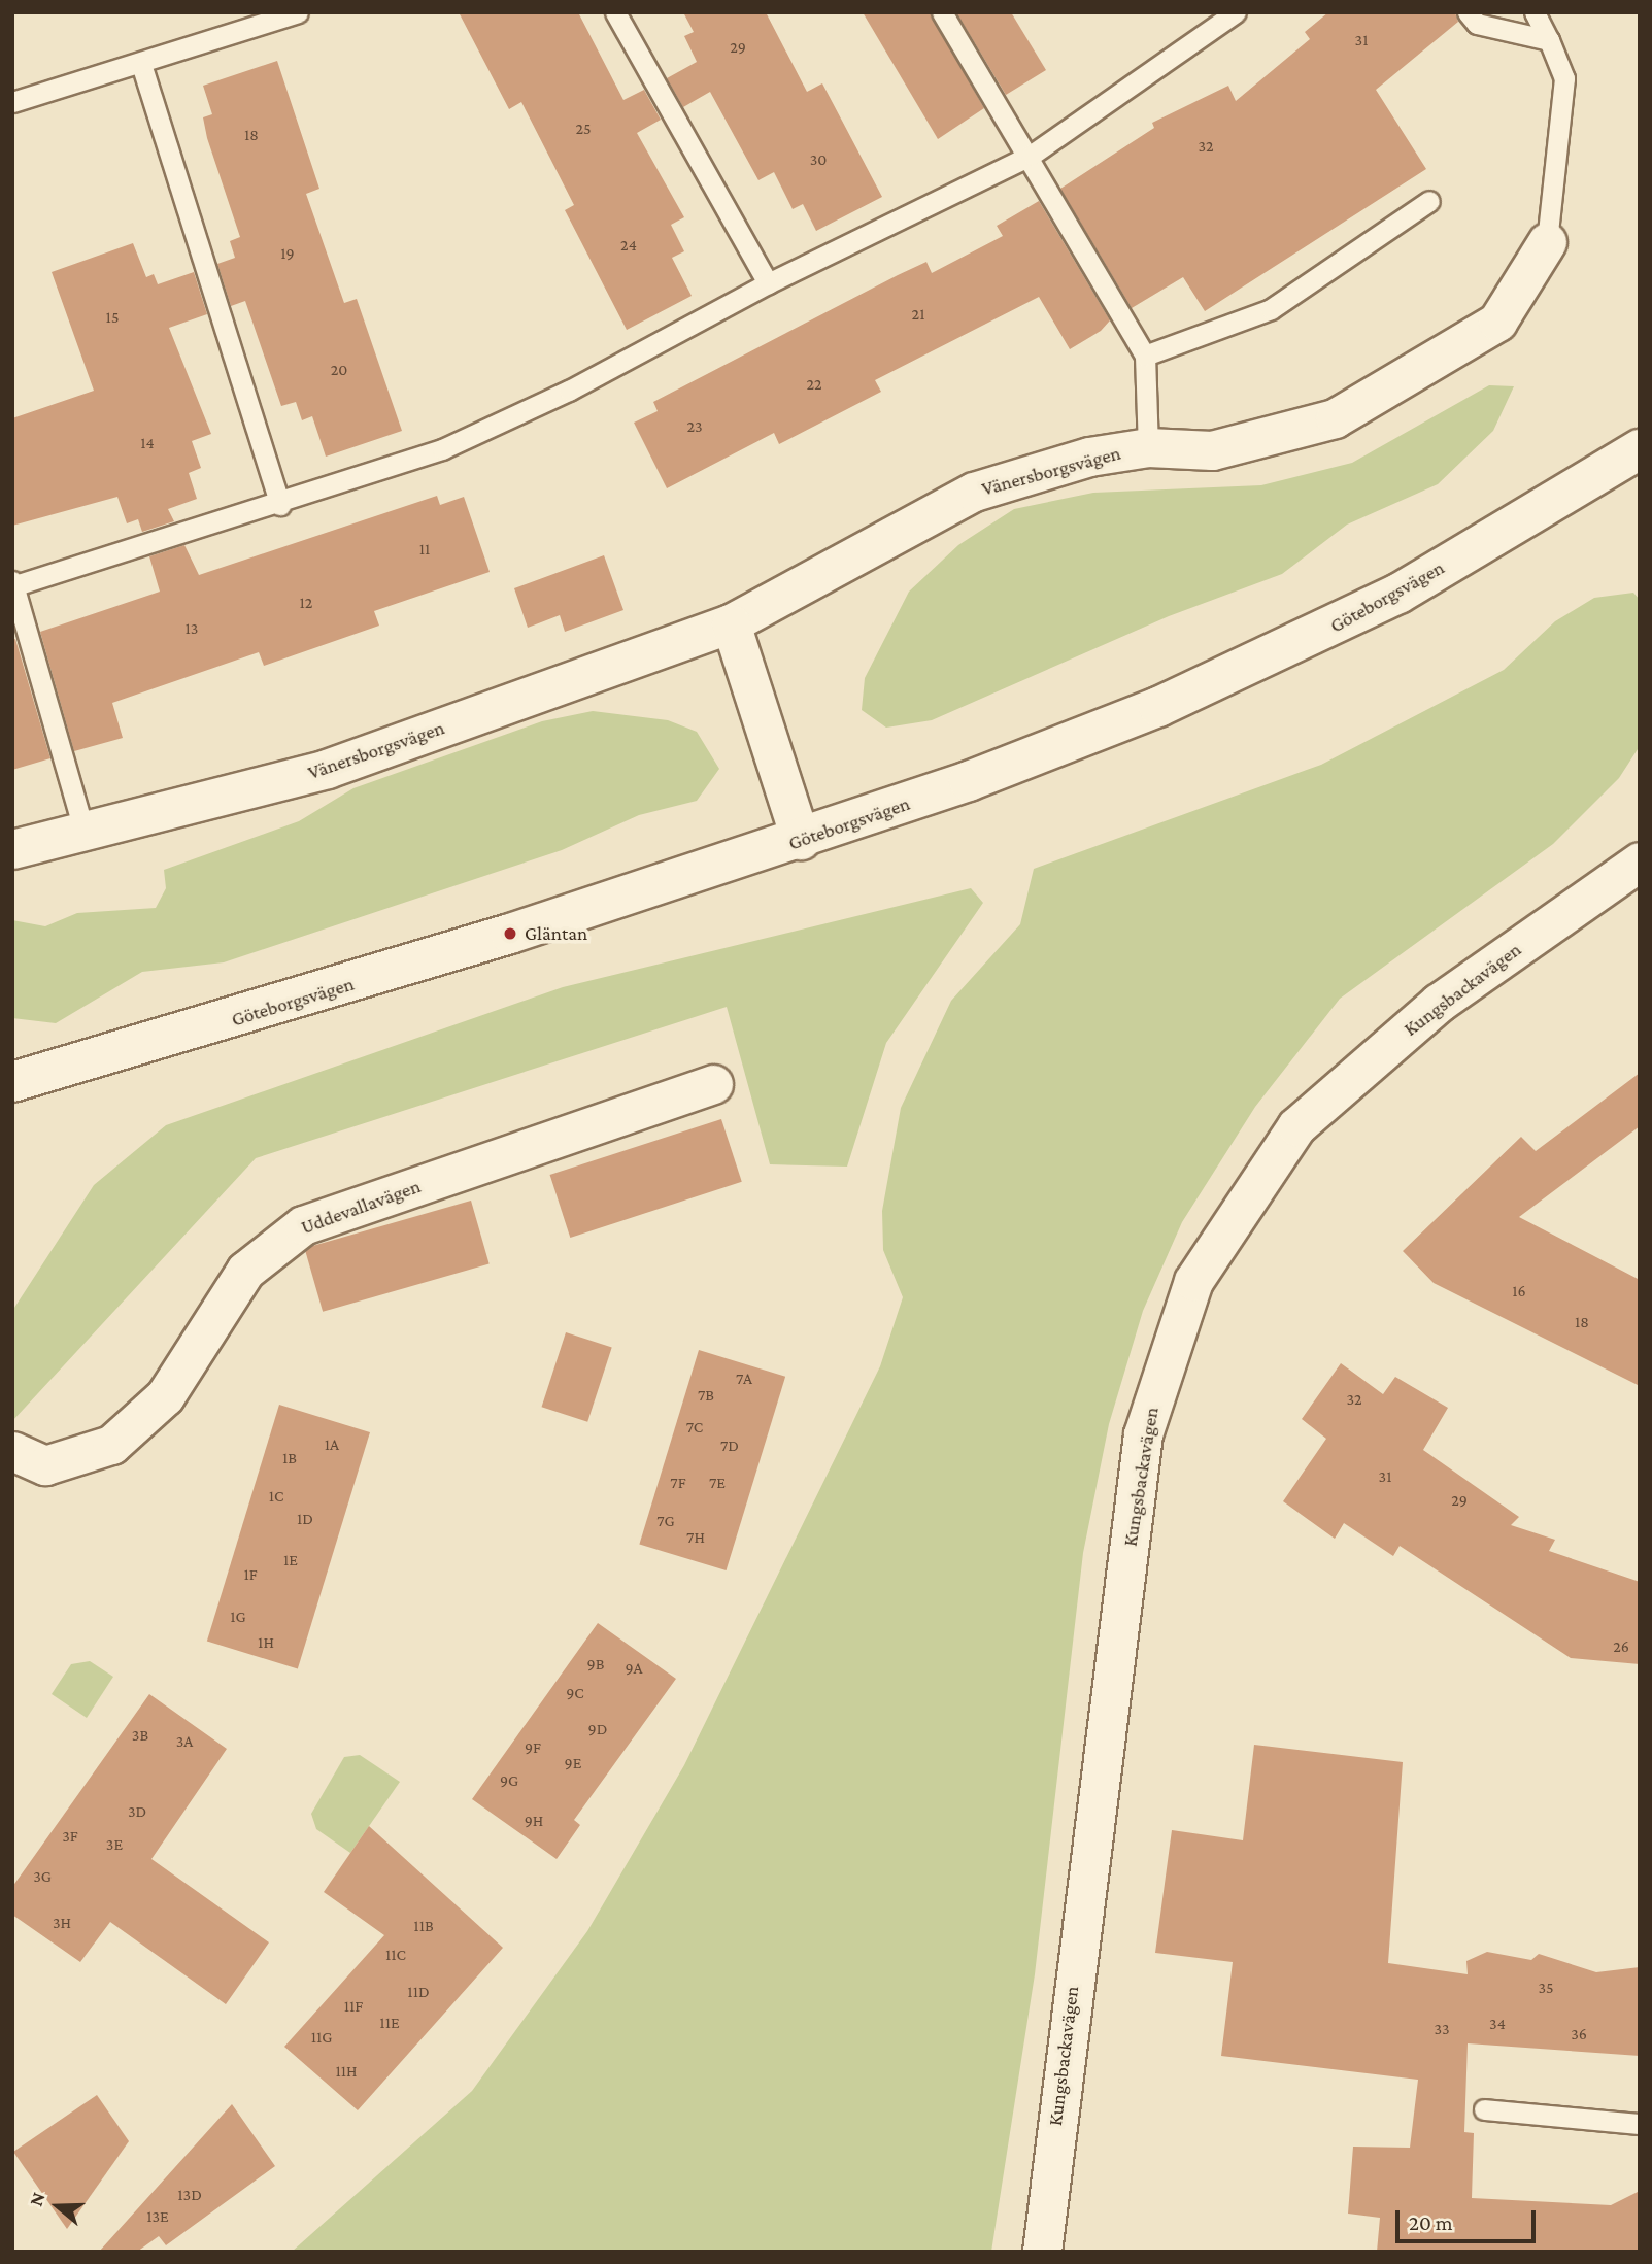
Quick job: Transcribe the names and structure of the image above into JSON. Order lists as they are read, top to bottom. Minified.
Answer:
{"streets":{"street":["Vänersborgsvägen","Göteborgsvägen","Kungsbackavägen","Uddevallavägen"]},"places":["Gläntan"],"house_numbers":["31","29","25","18","32","30","24","19","21","15","20","22","23","14","11","12","13","16","18","7A","7B","32","7C","1A","7D","1B","31","7F","7E","1C","29","1D","7G","7H","1E","1F","1G","1H","26","9B","9A","9C","9D","3B","3A","9F","9E","9G","3D","9H","3F","3E","3G","3H","11B","11C","35","11D","11F","11E","34","33","36","11G","11H","13D","13E"],"scale_bar":"20 m","north":"left"}
